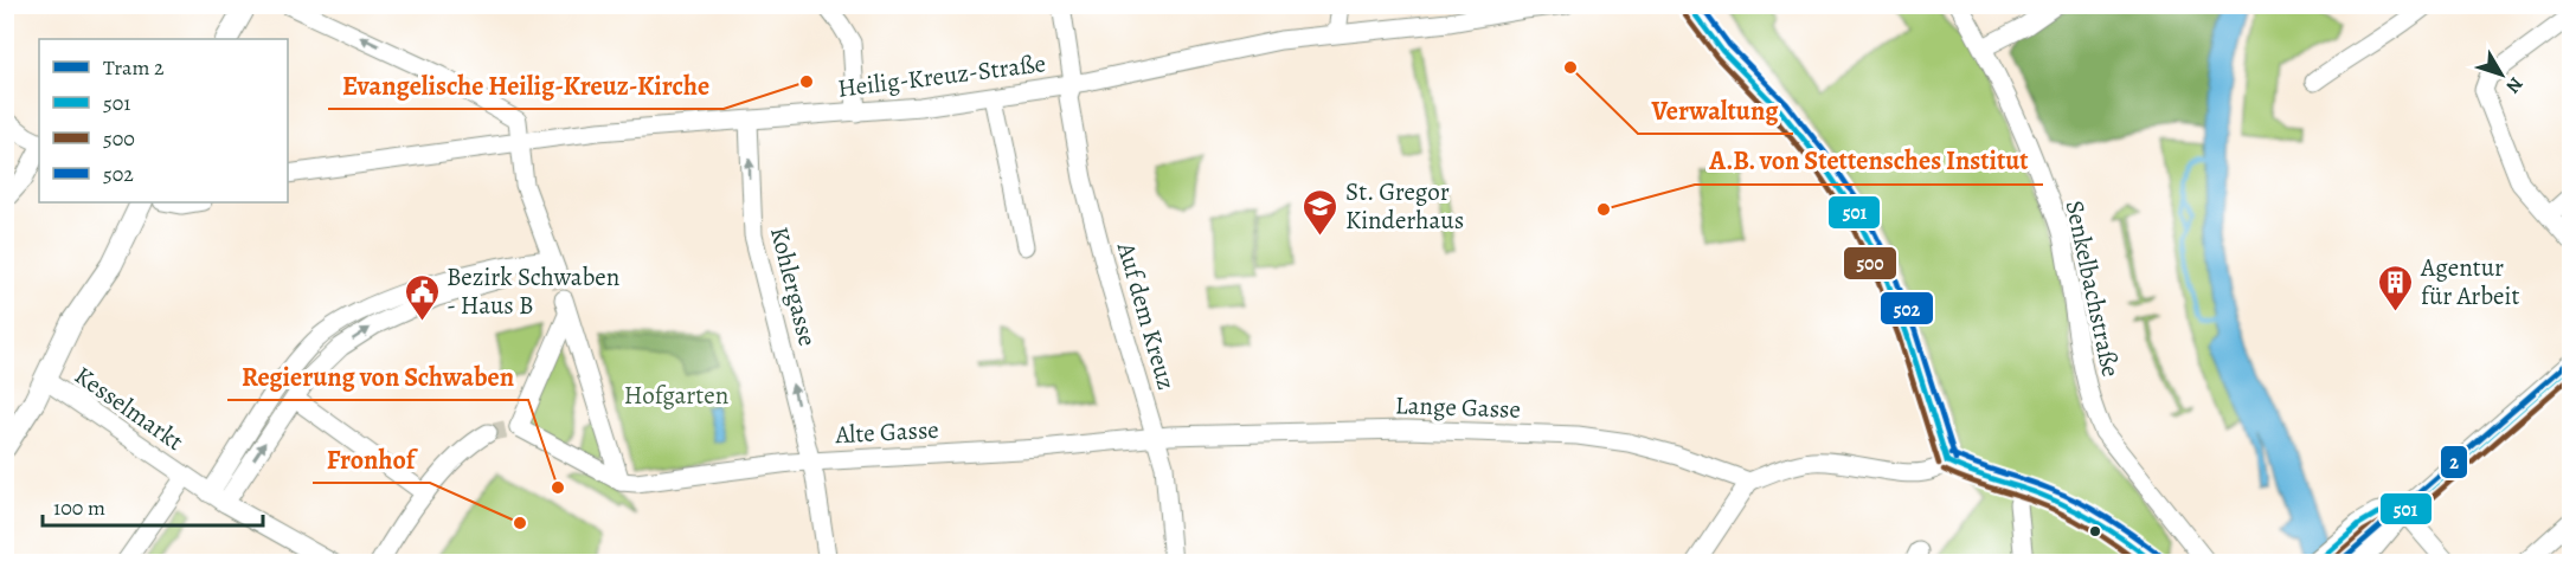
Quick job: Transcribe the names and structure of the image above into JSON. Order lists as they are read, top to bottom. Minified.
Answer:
{"streets":{"street":["Heilig-Kreuz-Straße","Kohlergasse","Senkelbachstraße","Auf dem Kreuz","Lange Gasse","Kesselmarkt","Alte Gasse"]},"crossings":[["Heilig-Kreuz-Straße","Kohlergasse"],["Heilig-Kreuz-Straße","Auf dem Kreuz"],["Kohlergasse","Alte Gasse"],["Auf dem Kreuz","Lange Gasse"],["Auf dem Kreuz","Alte Gasse"],["Lange Gasse","Alte Gasse"]],"one_way":["Kohlergasse"],"parks":["Hofgarten"],"places":{"other":["Verwaltung","Evangelische Heilig-Kreuz-Kirche","A.B. von Stettensches Institut","Regierung von Schwaben","Fronhof"],"school or university":["St. Gregor Kinderhaus"],"building":["Agentur für Arbeit"],"public building":["Bezirk Schwaben - Haus B"]},"lines":["transit line 501","transit line 502","transit line 500","tram line 2"],"legend":["Tram 2","501","500","502"],"scale_bar":"100 m","north":"bottom right"}
